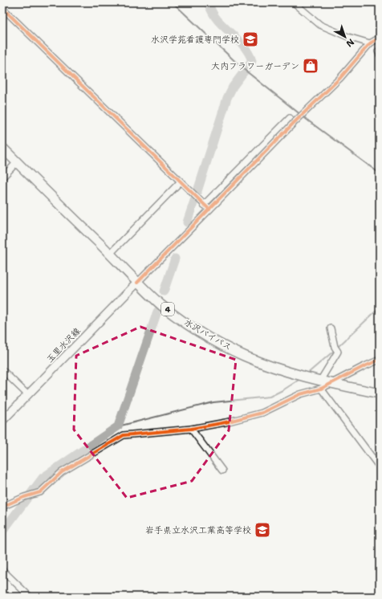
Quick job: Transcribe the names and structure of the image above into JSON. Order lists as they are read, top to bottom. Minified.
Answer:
{"streets":{"highway":["4","水沢バイパス"],"main road":["玉里水沢線"]},"crossings":[["水沢バイパス","玉里水沢線"]],"places":{"school or university":["水沢学苑看護専門学校","岩手県立水沢工業高等学校"],"shop":["大内フラワーガーデン"]},"north":"bottom right"}
